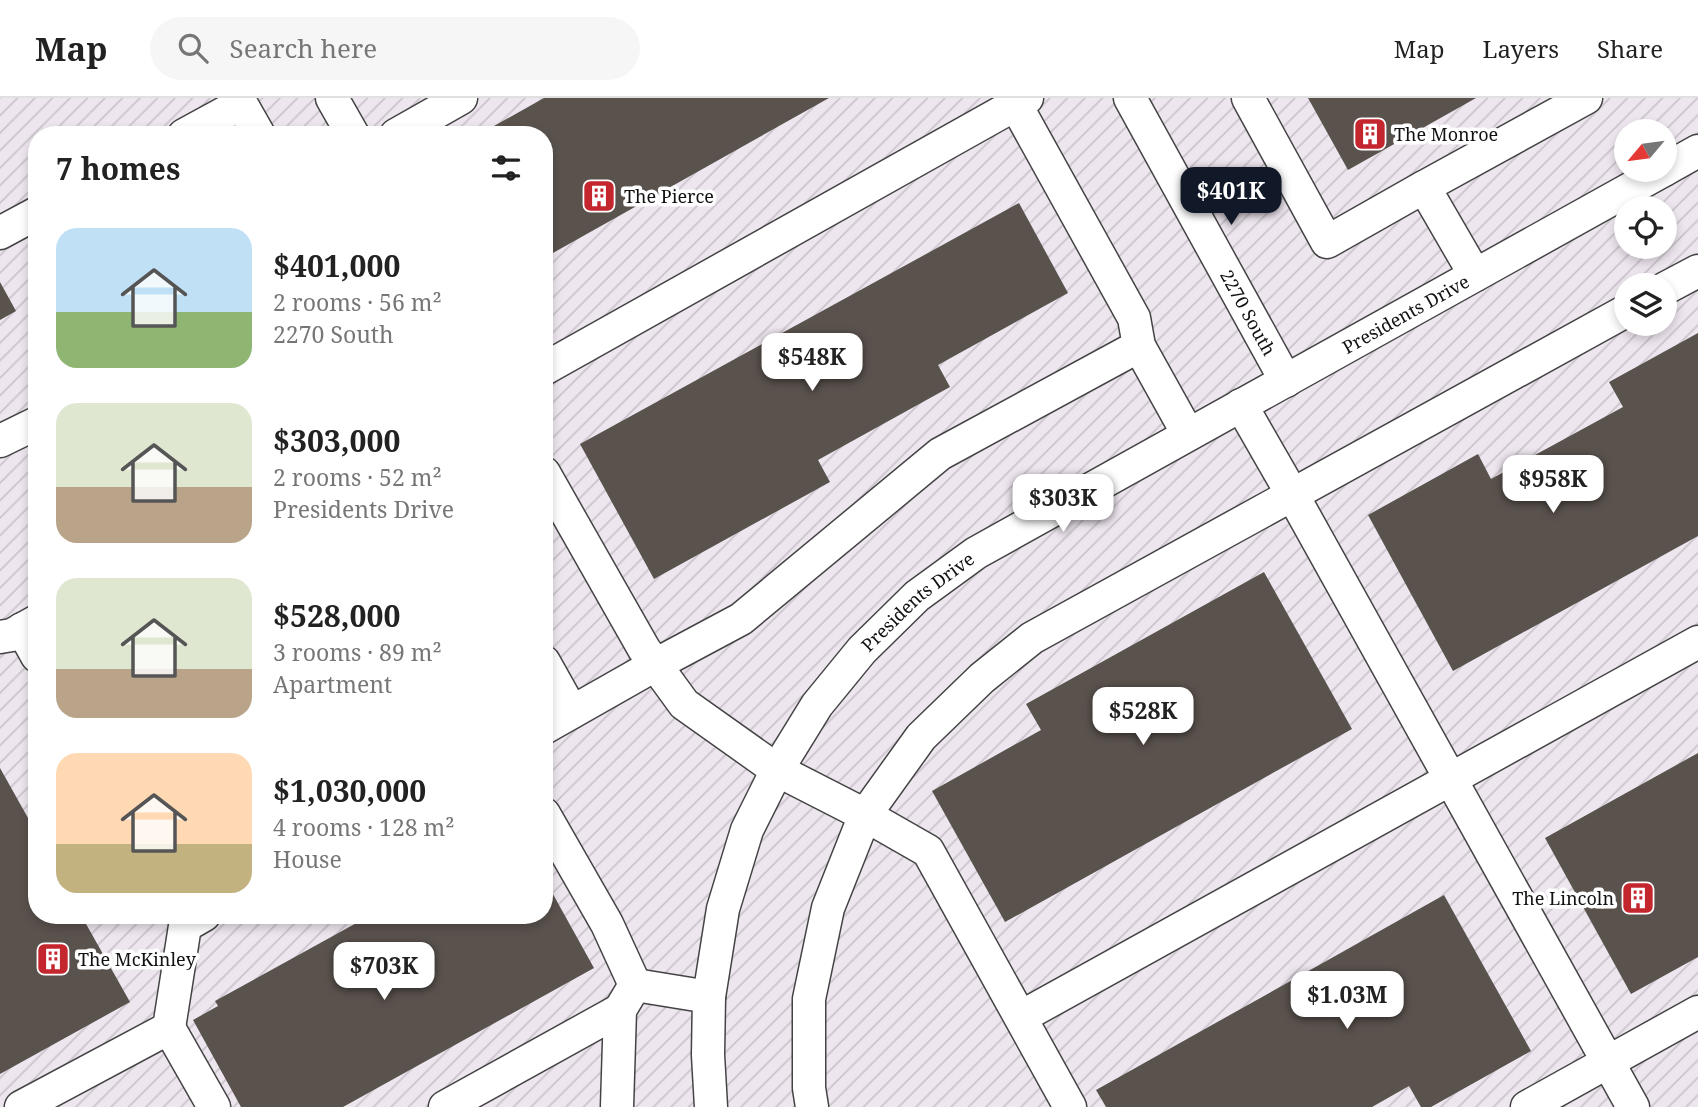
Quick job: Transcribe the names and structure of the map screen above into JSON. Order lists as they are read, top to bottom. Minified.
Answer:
{"streets":{"street":["2270 South","Presidents Drive"]},"crossings":[["2270 South","Presidents Drive"]],"places":{"building":["The Monroe","The Pierce","The Lincoln","The McKinley"]},"north":"bottom left","page":{"header":"Map","search":"Search here","nav":["Map","Layers","Share"],"heading":"7 homes","price":["$401K","$548K","$958K","$303K","$528K","$703K","$1.03M"],"list":[{"name":"$401,000","note":"2 rooms · 56 m² · 2270 South"},{"name":"$303,000","note":"2 rooms · 52 m² · Presidents Drive"},{"name":"$528,000","note":"3 rooms · 89 m² · Apartment"},{"name":"$1,030,000","note":"4 rooms · 128 m² · House"}]}}
